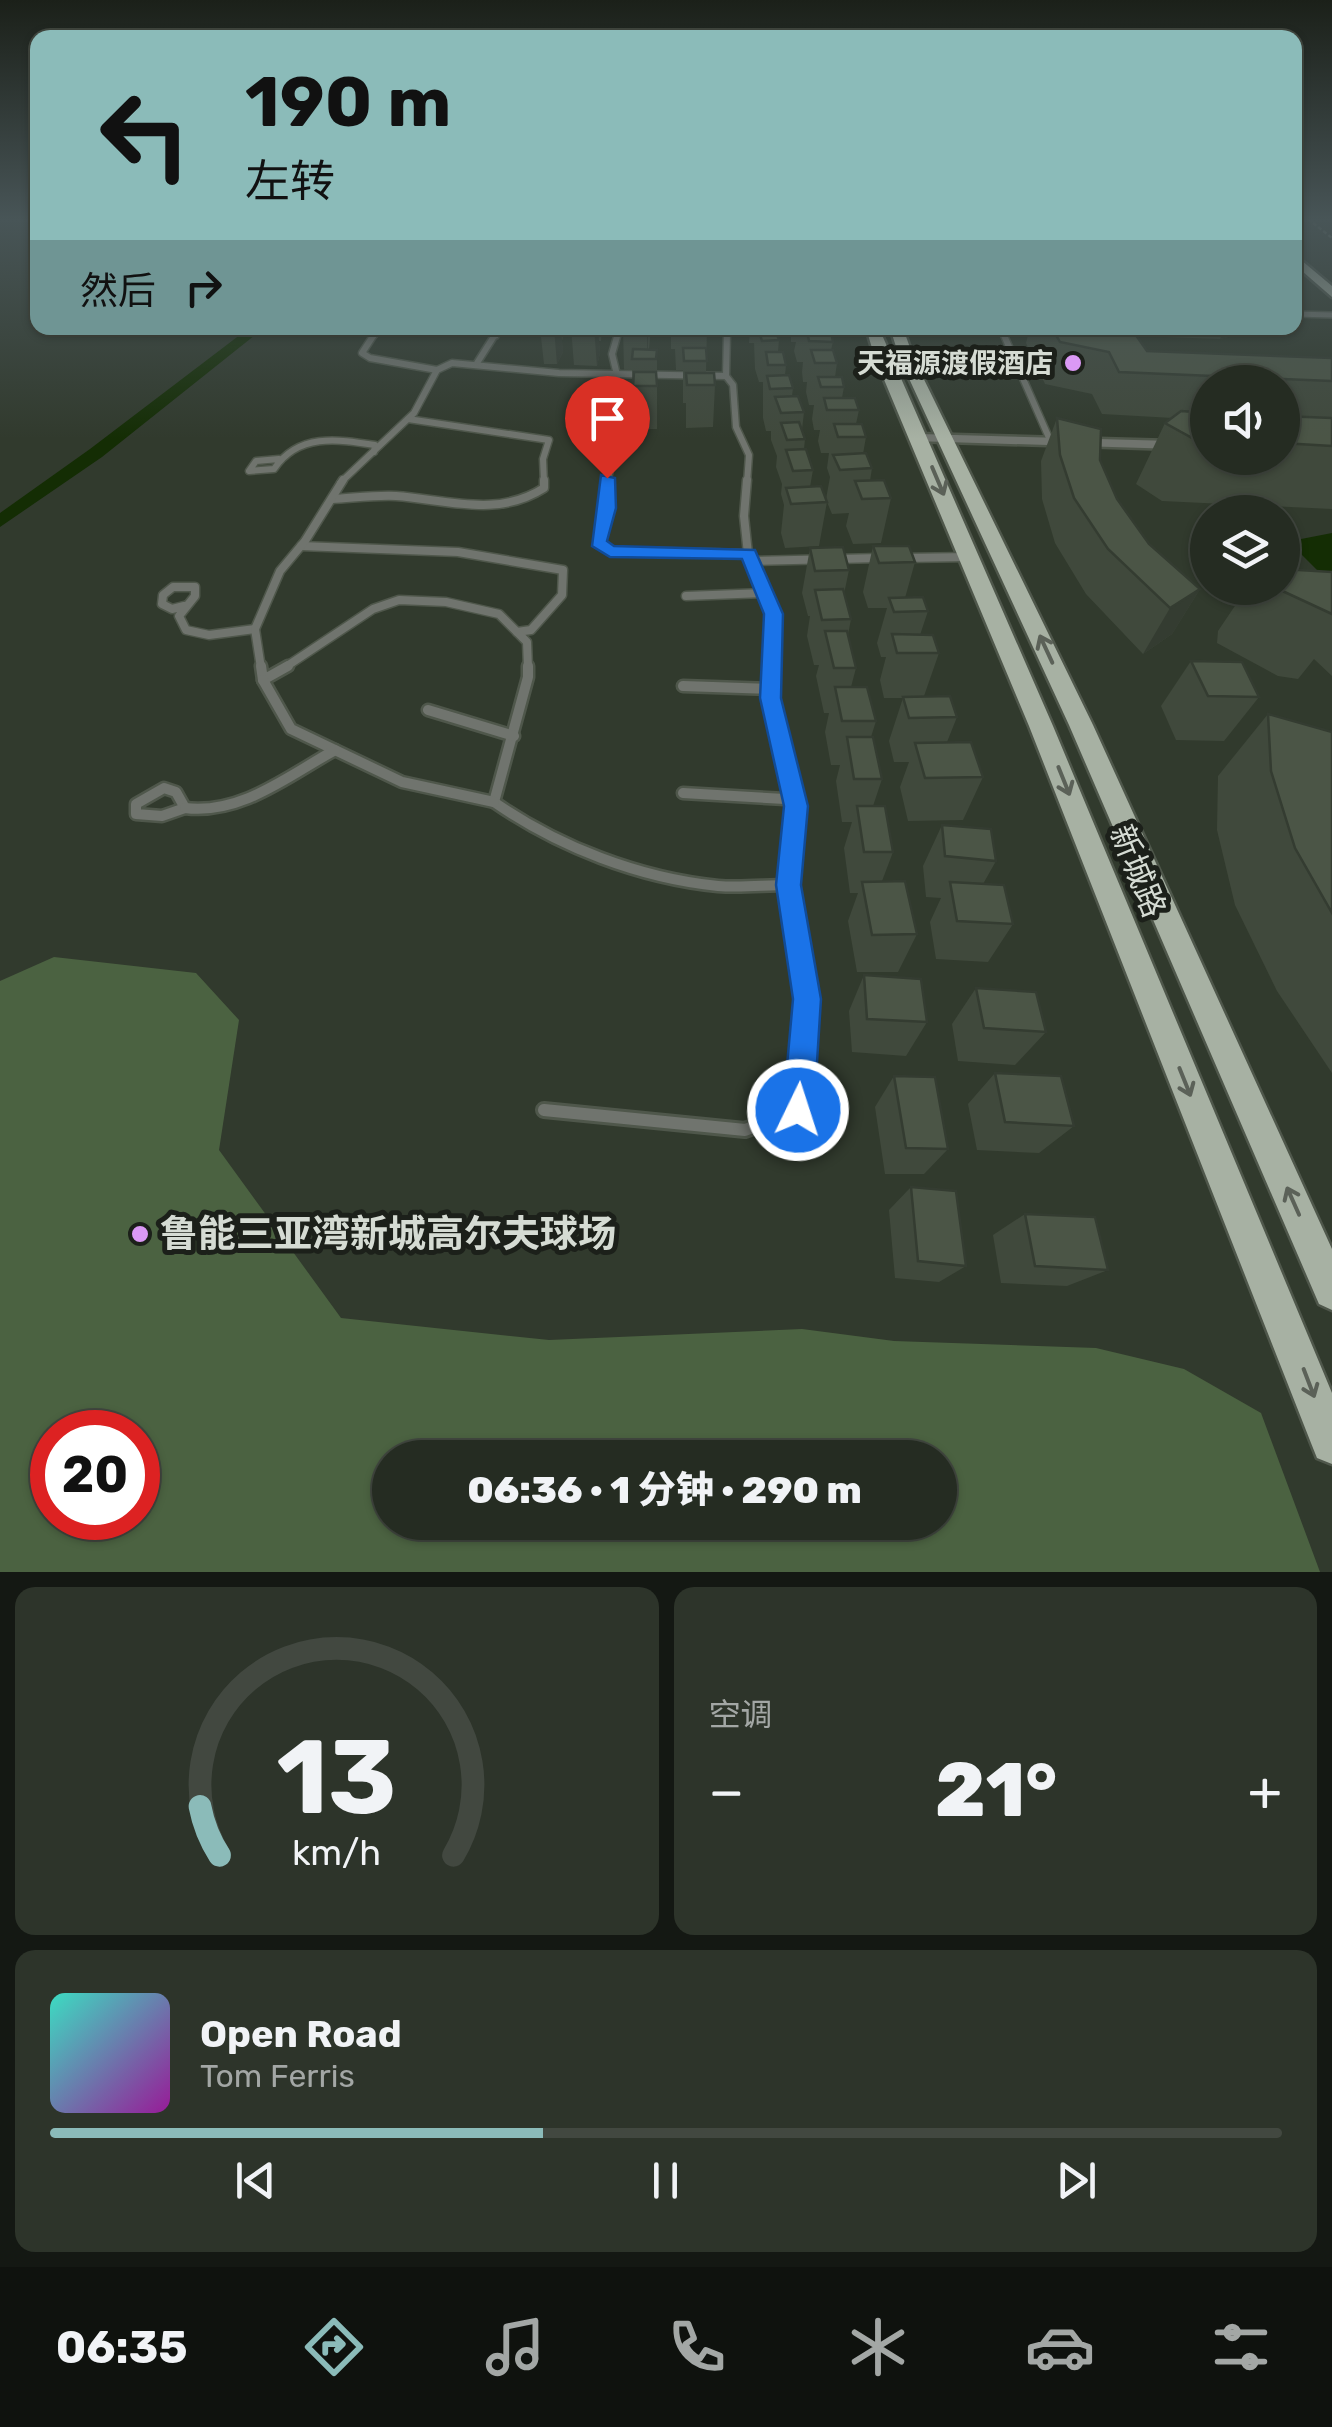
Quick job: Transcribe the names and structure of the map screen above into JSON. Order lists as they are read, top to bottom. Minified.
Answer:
{"streets":{"main road":["新城路"]},"places":["天福源渡假酒店","鲁能三亚湾新城高尔夫球场"],"page":{"turn":["190 m","左转"],"then":"然后","limit":"20","trip":"06:36 · 1 分钟 · 290 m","tile":"空调","heat":["−","21°","+"],"song":["Open Road","Tom Ferris"],"tabs":"06:35","gauge":["13","km/h"]}}
